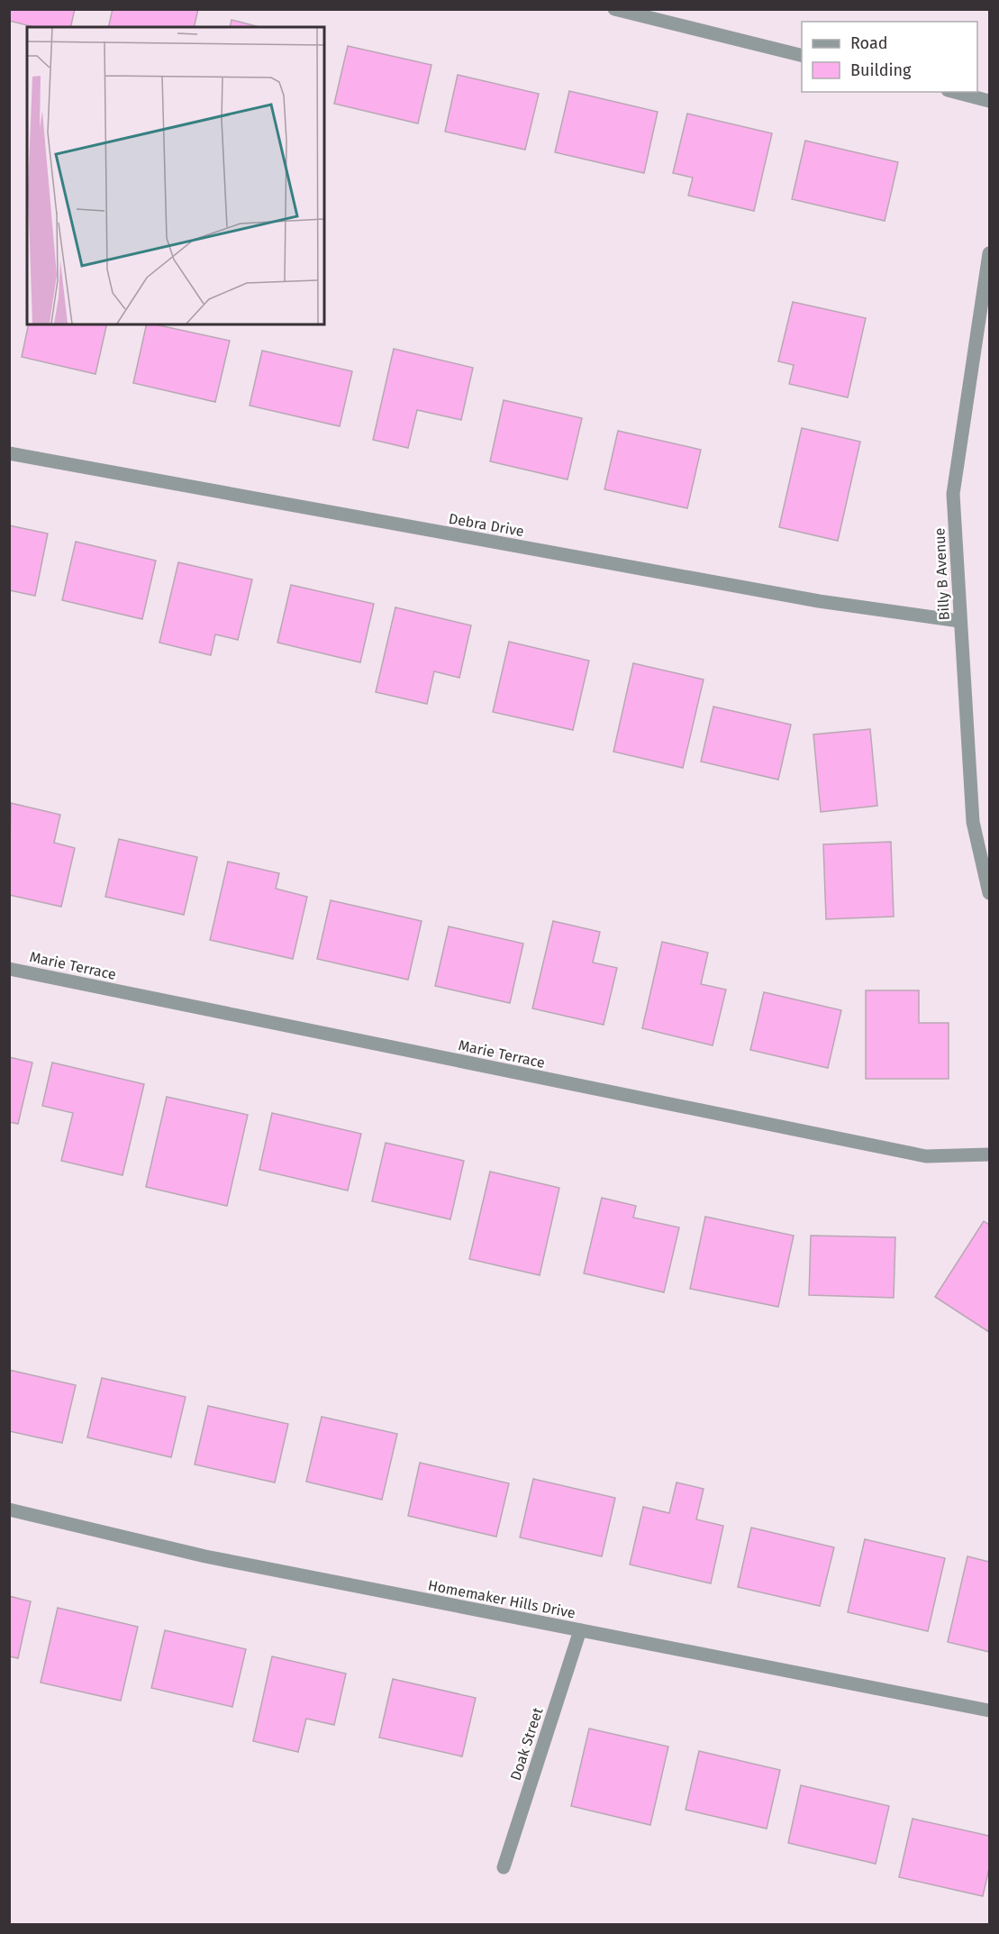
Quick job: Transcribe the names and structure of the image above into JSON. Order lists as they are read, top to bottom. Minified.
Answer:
{"streets":{"street":["Debra Drive","Billy B Avenue","Marie Terrace","Homemaker Hills Drive","Doak Street"]},"crossings":[["Debra Drive","Billy B Avenue"],["Homemaker Hills Drive","Doak Street"]],"legend":["Road","Building"]}
